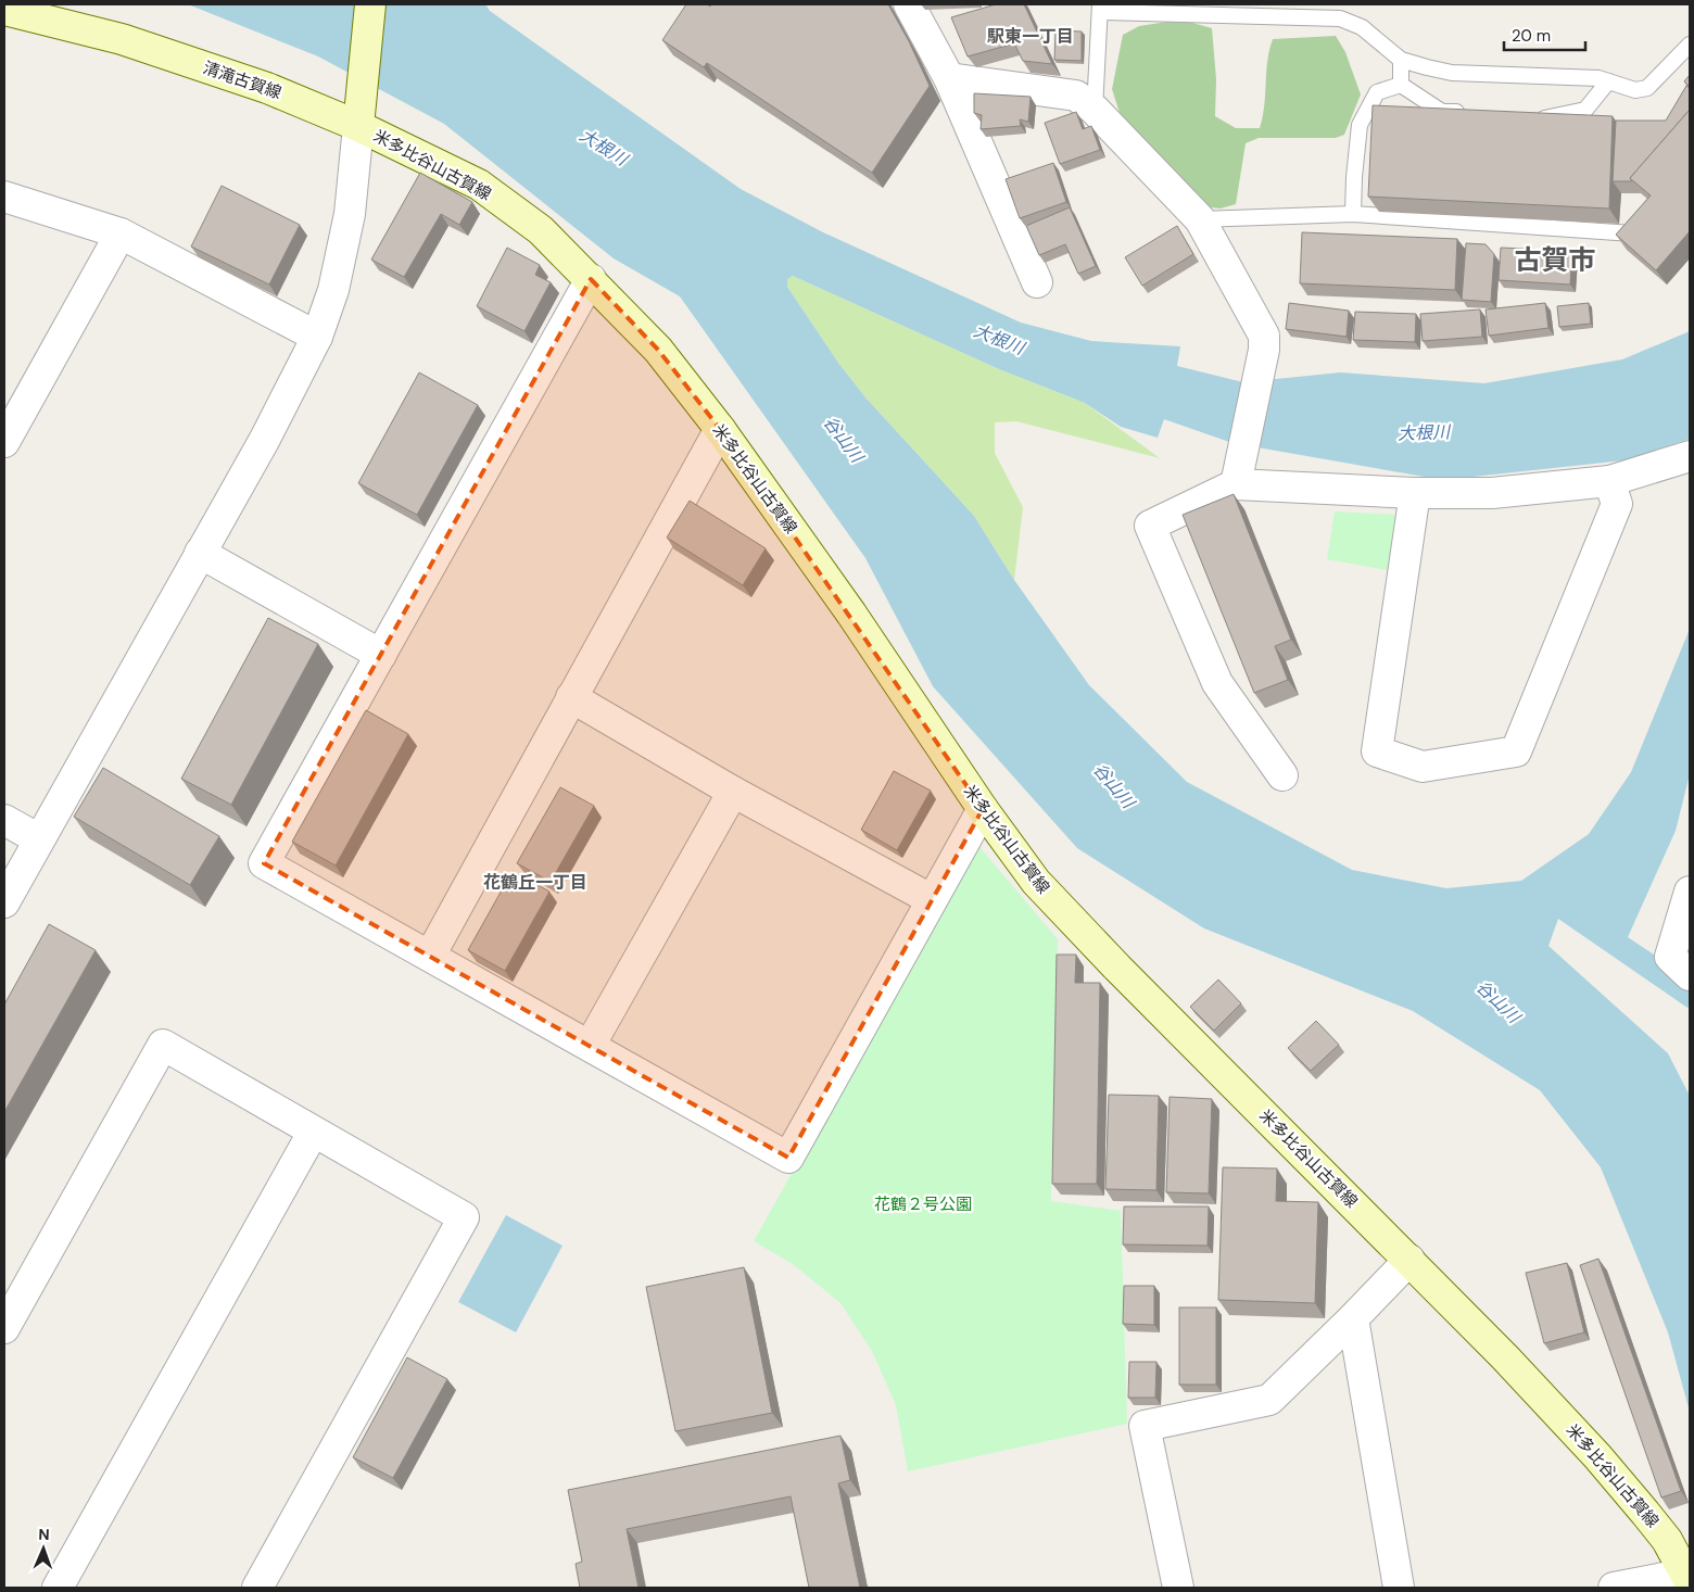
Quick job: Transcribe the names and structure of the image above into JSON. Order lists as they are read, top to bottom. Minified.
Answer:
{"streets":{"main road":["清滝古賀線","米多比谷山古賀線"]},"crossings":[["清滝古賀線","米多比谷山古賀線"]],"districts":["駅東一丁目","古賀市","花鶴丘一丁目"],"water":["大根川","谷山川"],"parks":["花鶴２号公園"],"scale_bar":"20 m","north":"top"}
